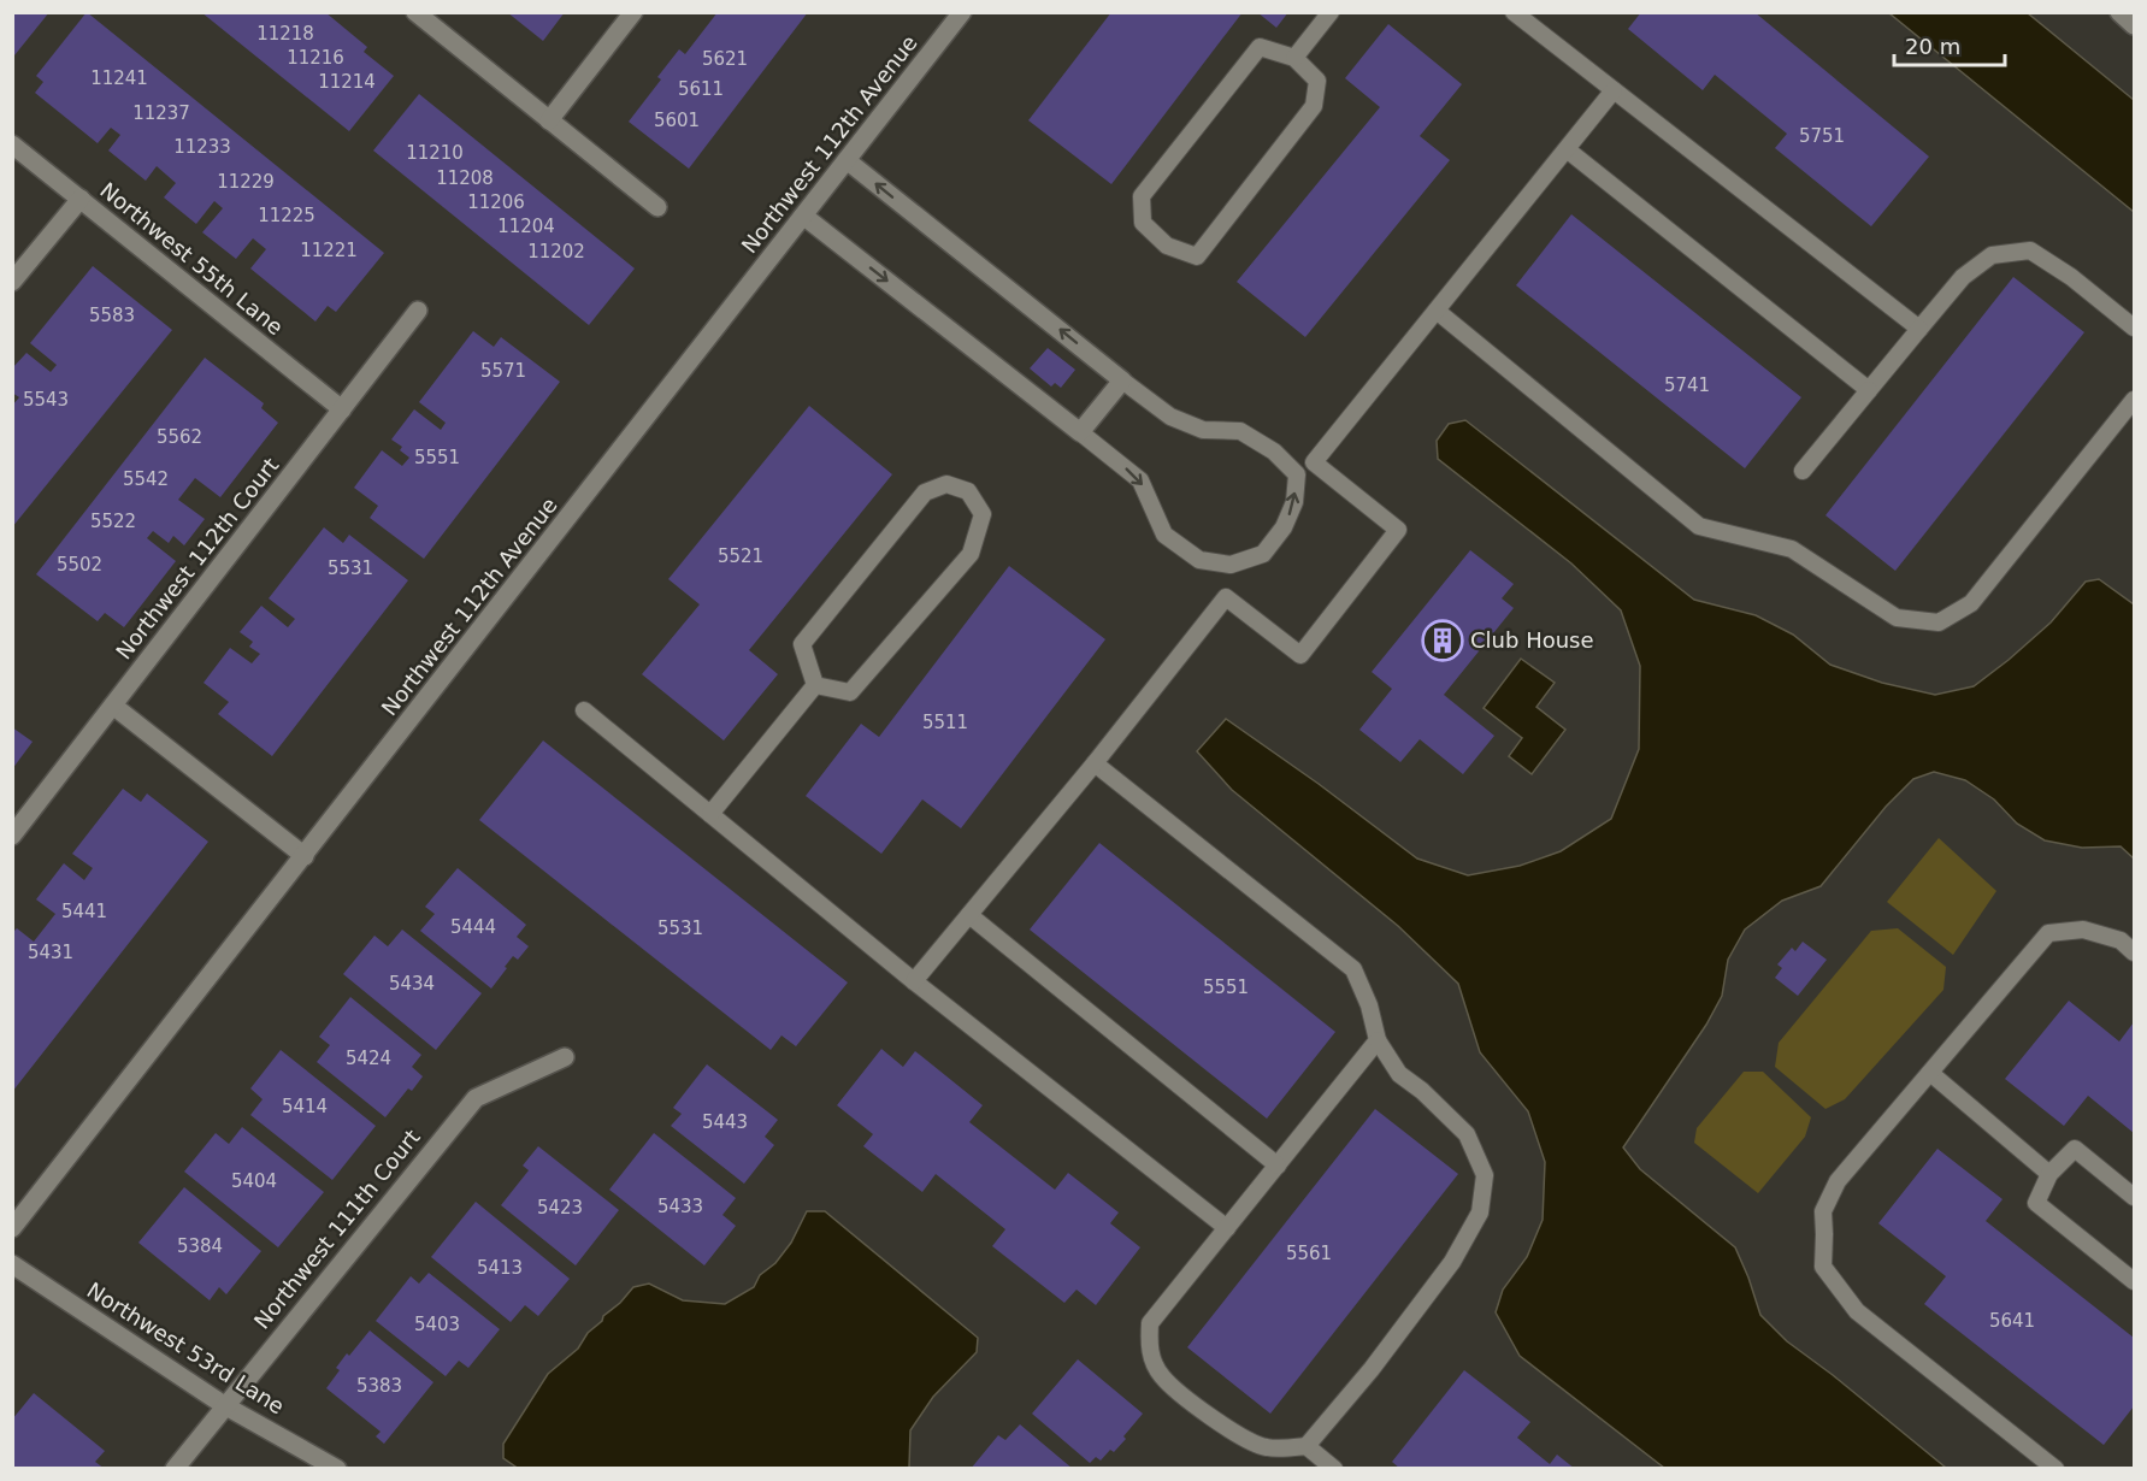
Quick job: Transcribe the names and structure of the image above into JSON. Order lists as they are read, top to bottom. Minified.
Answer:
{"streets":{"street":["Northwest 112th Avenue","Northwest 55th Lane","Northwest 112th Court","Northwest 111th Court","Northwest 53rd Lane"]},"crossings":[["Northwest 55th Lane","Northwest 112th Court"],["Northwest 111th Court","Northwest 53rd Lane"]],"places":{"building":["Club House"]},"house_numbers":["11218","11216","5621","11241","11214","5611","11237","5601","5751","11233","11210","11208","11229","11206","11225","11204","11221","11202","5583","5571","5741","5543","5562","5551","5542","5522","5521","5502","5531","5511","5441","5444","5531","5431","5434","5551","5424","5414","5443","5404","5433","5423","5384","5561","5413","5641","5403","5383"],"scale_bar":"20 m"}
